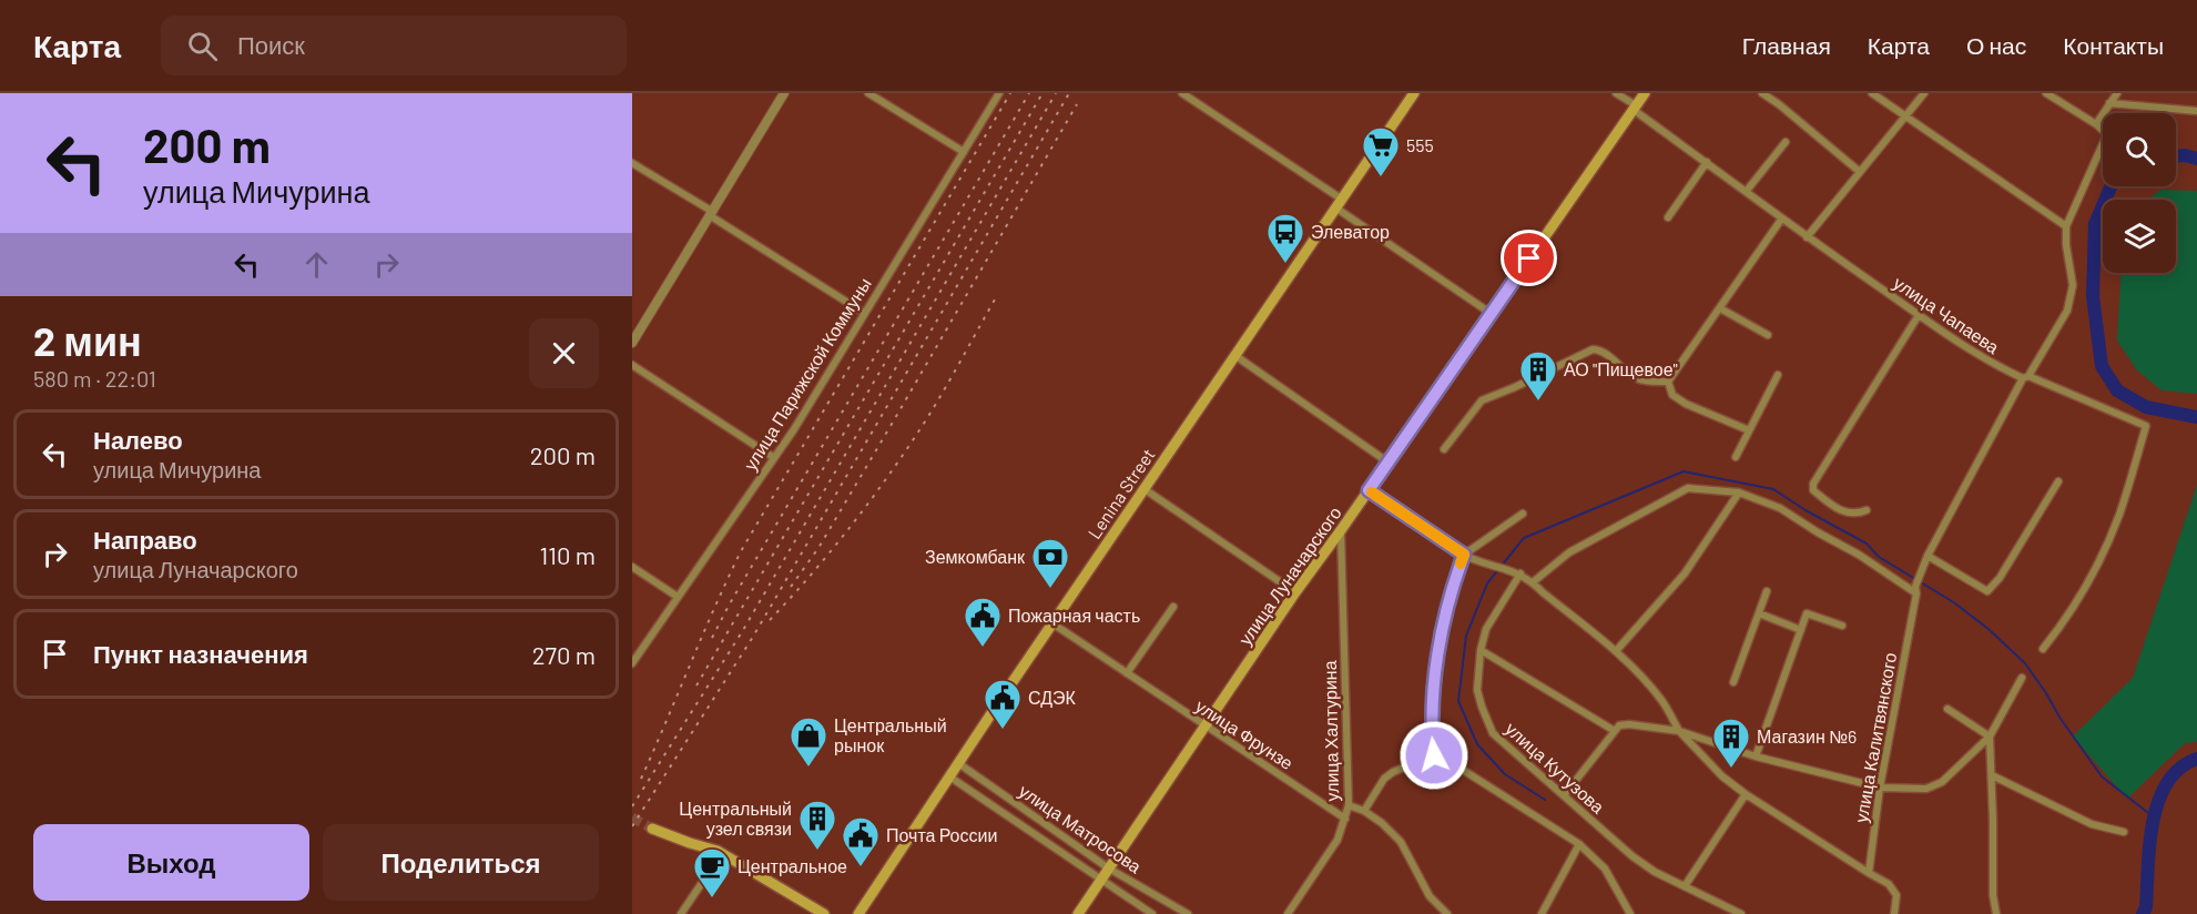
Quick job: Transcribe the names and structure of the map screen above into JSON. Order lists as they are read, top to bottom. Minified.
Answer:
{"streets":{"main road":["Lenina Street","улица Луначарского"],"street":["улица Чапаева","улица Парижской Коммуны","улица Халтурина","улица Фрунзе","улица Калитвянского","улица Кутузова","улица Матросова"]},"crossings":[["улица Чапаева","улица Луначарского"],["улица Чапаева","улица Калитвянского"],["Lenina Street","улица Фрунзе"],["Lenina Street","улица Матросова"],["улица Луначарского","улица Халтурина"],["улица Луначарского","улица Фрунзе"],["улица Луначарского","улица Матросова"],["улица Халтурина","улица Фрунзе"]],"places":{"supermarket":["555"],"bus stop":["Элеватор"],"building":["АО \"Пищевое\"","Магазин №6","Центральный узел связи"],"bank":["Земкомбанк"],"public building":["Пожарная часть","СДЭК","Почта России"],"shop":["Центральный рынок"],"cafe":["Центральное"]},"page":{"header":"Карта","search":"Поиск","nav":["Главная","Карта","О нас","Контакты"],"turn":["200 m","улица Мичурина"],"heading":["2 мин","580 m · 22:01"],"list":[{"name":"Налево","note":"улица Мичурина","value":"200 m"},{"name":"Направо","note":"улица Луначарского","value":"110 m"},{"name":"Пункт назначения","value":"270 m"}],"buttons":["Выход","Поделиться"]}}
